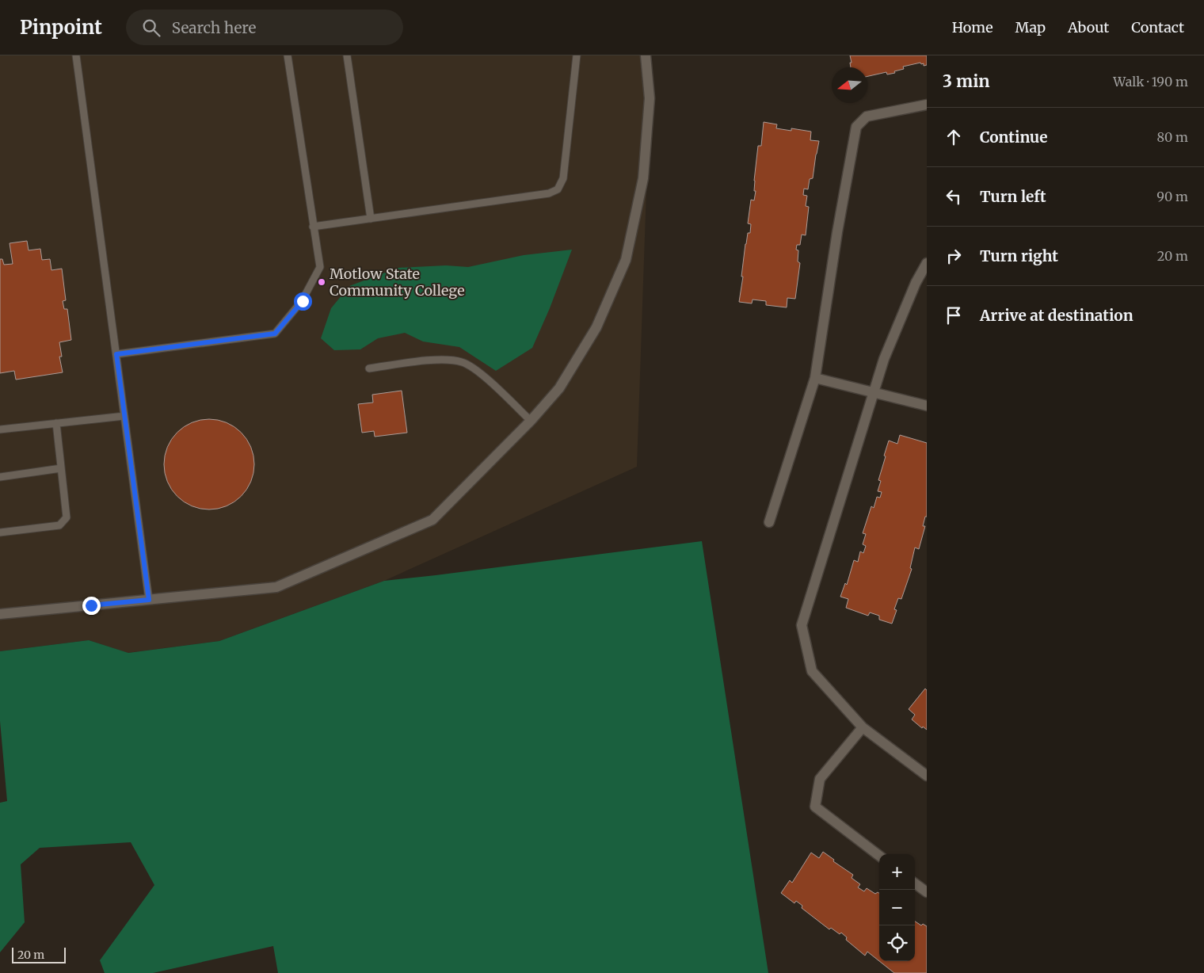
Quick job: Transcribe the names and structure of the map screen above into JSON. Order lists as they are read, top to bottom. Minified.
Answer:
{"places":["Motlow State Community College"],"scale_bar":"20 m","north":"left","page":{"header":"Pinpoint","search":"Search here","nav":["Home","Map","About","Contact"],"heading":["3 min","Walk · 190 m"],"list":[["Continue","80 m"],["Turn left","90 m"],["Turn right","20 m"],"Arrive at destination"],"map_buttons":["+","−"],"scale":"20 m"}}
